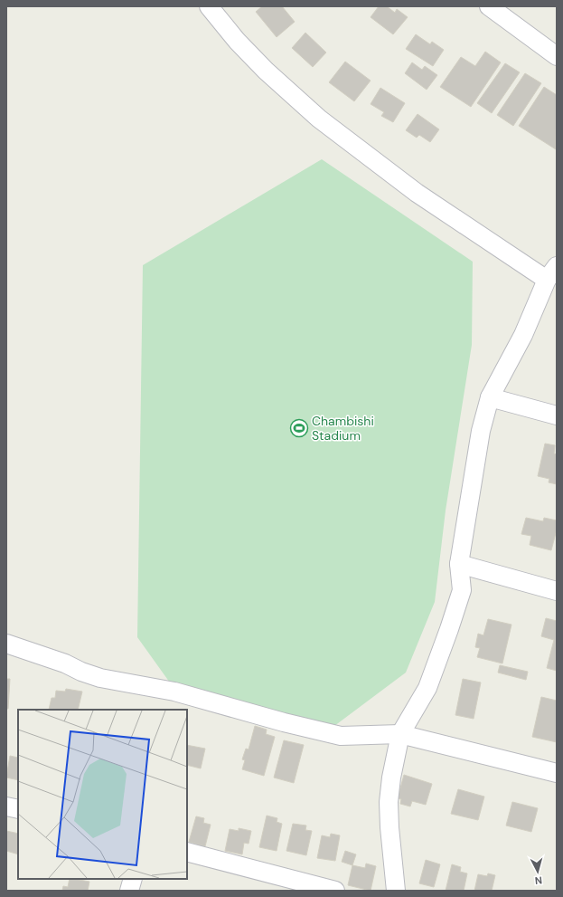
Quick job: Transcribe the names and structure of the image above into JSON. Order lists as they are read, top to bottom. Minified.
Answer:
{"places":{"sports":["Chambishi Stadium"]},"north":"bottom"}
